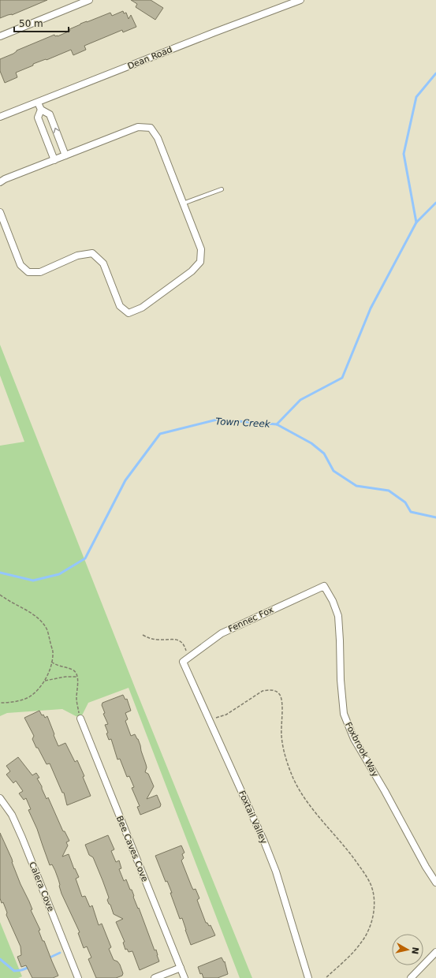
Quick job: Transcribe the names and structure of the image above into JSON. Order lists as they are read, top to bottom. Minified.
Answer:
{"streets":{"street":["Dean Road","Fennec Fox","Foxbrook Way","Foxtail Valley","Bee Caves Cove","Calera Cove"]},"crossings":[["Fennec Fox","Foxbrook Way"],["Fennec Fox","Foxtail Valley"]],"water":["Town Creek"],"scale_bar":"50 m","north":"right"}
